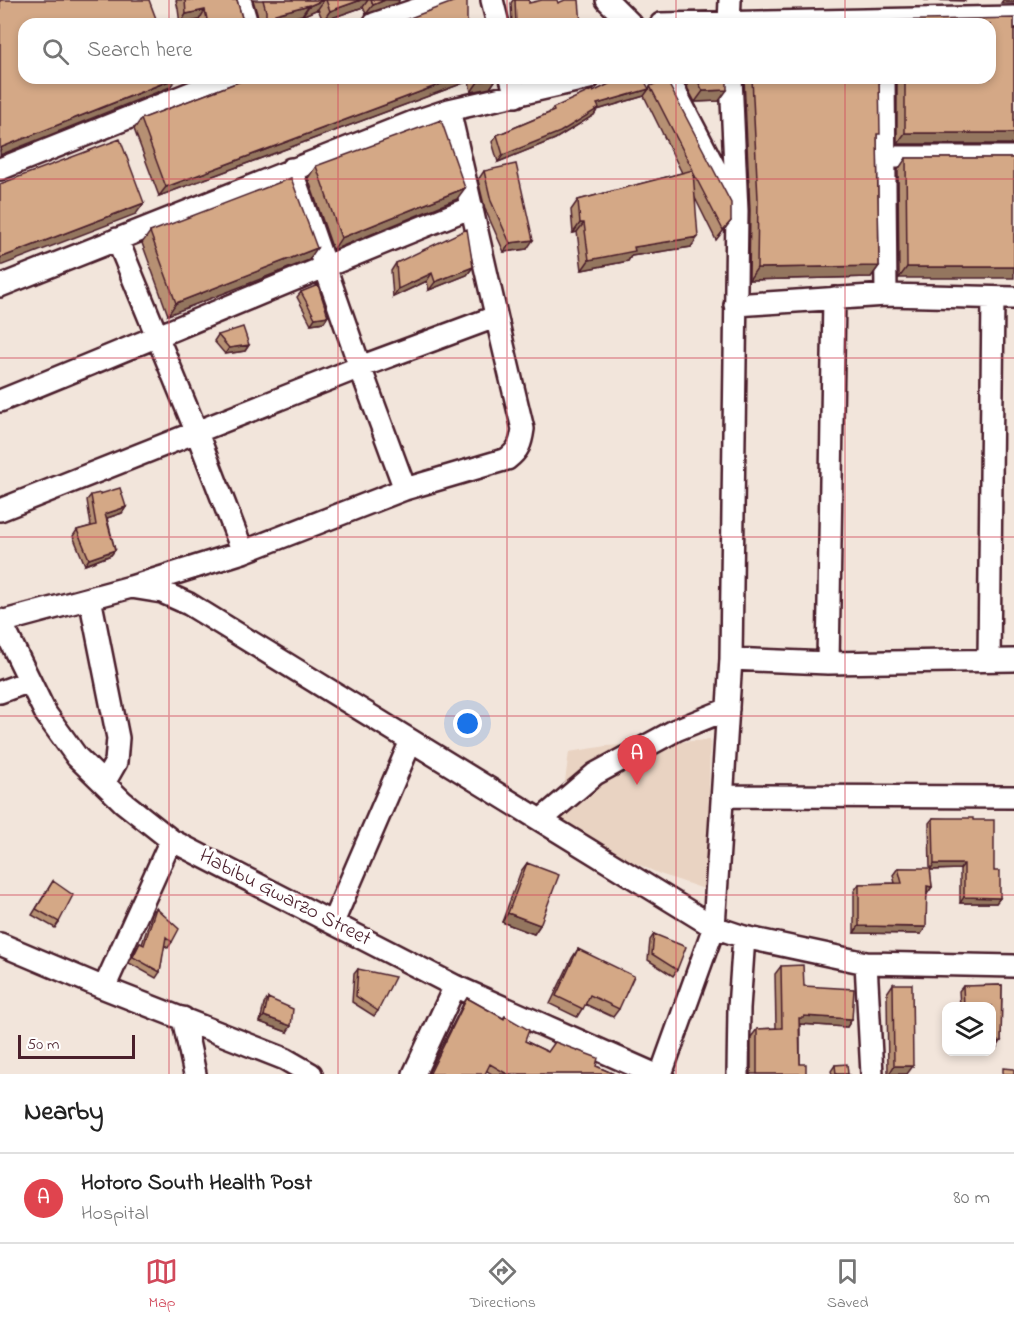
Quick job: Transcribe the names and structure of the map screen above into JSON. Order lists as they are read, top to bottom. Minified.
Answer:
{"streets":{"street":["Habibu Gwarzo Street"]},"scale_bar":"50 m","page":{"search":"Search here","pins":"A","scale":"50 m","heading":"Nearby","list":[{"mark":"A","name":"Hotoro South Health Post","note":"Hospital","value":"80 m"}],"nav":["Map","Directions","Saved"]}}
